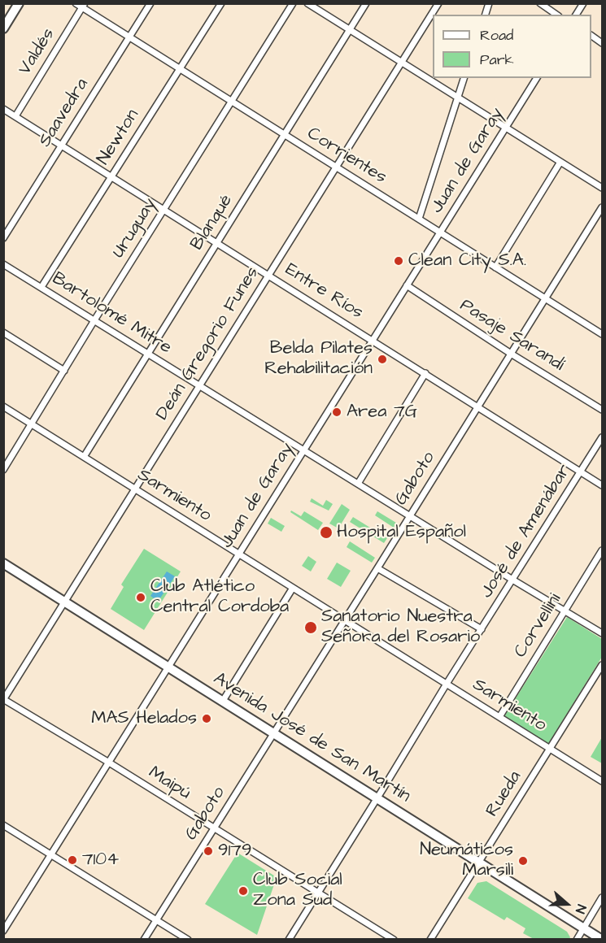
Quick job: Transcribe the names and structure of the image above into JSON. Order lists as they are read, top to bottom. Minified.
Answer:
{"streets":{"main road":["Avenida José de San Martín"],"street":["Valdés","Saavedra","Newton","Corrientes","Juan de Garay","Blanqué","Uruguay","Entre Ríos","Bartolomé Mitre","Pasaje Sarandí","Deán Gregorio Funes","Gaboto","Sarmiento","José de Amenábar","Corvellini","Maipú","Rueda"]},"crossings":[["Valdés","Corrientes"],["Valdés","Entre Ríos"],["Saavedra","Corrientes"],["Saavedra","Entre Ríos"],["Newton","Corrientes"],["Newton","Entre Ríos"],["Newton","Bartolomé Mitre"],["Corrientes","Juan de Garay"],["Corrientes","Blanqué"],["Corrientes","Uruguay"],["Corrientes","Deán Gregorio Funes"],["Corrientes","Gaboto"],["Juan de Garay","Entre Ríos"],["Juan de Garay","Bartolomé Mitre"],["Juan de Garay","Pasaje Sarandí"],["Juan de Garay","Sarmiento"],["Juan de Garay","Avenida José de San Martín"],["Juan de Garay","Maipú"],["Blanqué","Entre Ríos"],["Blanqué","Bartolomé Mitre"],["Blanqué","Sarmiento"],["Uruguay","Entre Ríos"],["Uruguay","Bartolomé Mitre"],["Uruguay","Sarmiento"],["Entre Ríos","Deán Gregorio Funes"],["Entre Ríos","Gaboto"],["Entre Ríos","José de Amenábar"],["Bartolomé Mitre","Deán Gregorio Funes"],["Bartolomé Mitre","Gaboto"],["Bartolomé Mitre","José de Amenábar"],["Bartolomé Mitre","Corvellini"],["Pasaje Sarandí","Gaboto"],["Deán Gregorio Funes","Sarmiento"],["Deán Gregorio Funes","Avenida José de San Martín"],["Deán Gregorio Funes","Maipú"],["Gaboto","Sarmiento"],["Gaboto","Avenida José de San Martín"],["Gaboto","Maipú"],["Sarmiento","José de Amenábar"],["Sarmiento","Corvellini"],["Sarmiento","Rueda"],["José de Amenábar","Avenida José de San Martín"],["José de Amenábar","Maipú"],["Avenida José de San Martín","Rueda"]],"places":["Clean City S.A.","Belda Pilates Rehabilitación","Area 7G","Hospital Español","Club Atlético Central Cordoba","Sanatorio Nuestra Señora del Rosario","MAS Helados","9179","7104","Neumáticos Marsili","Club Social Zona Sud"],"legend":["Road","Park"],"north":"right"}
